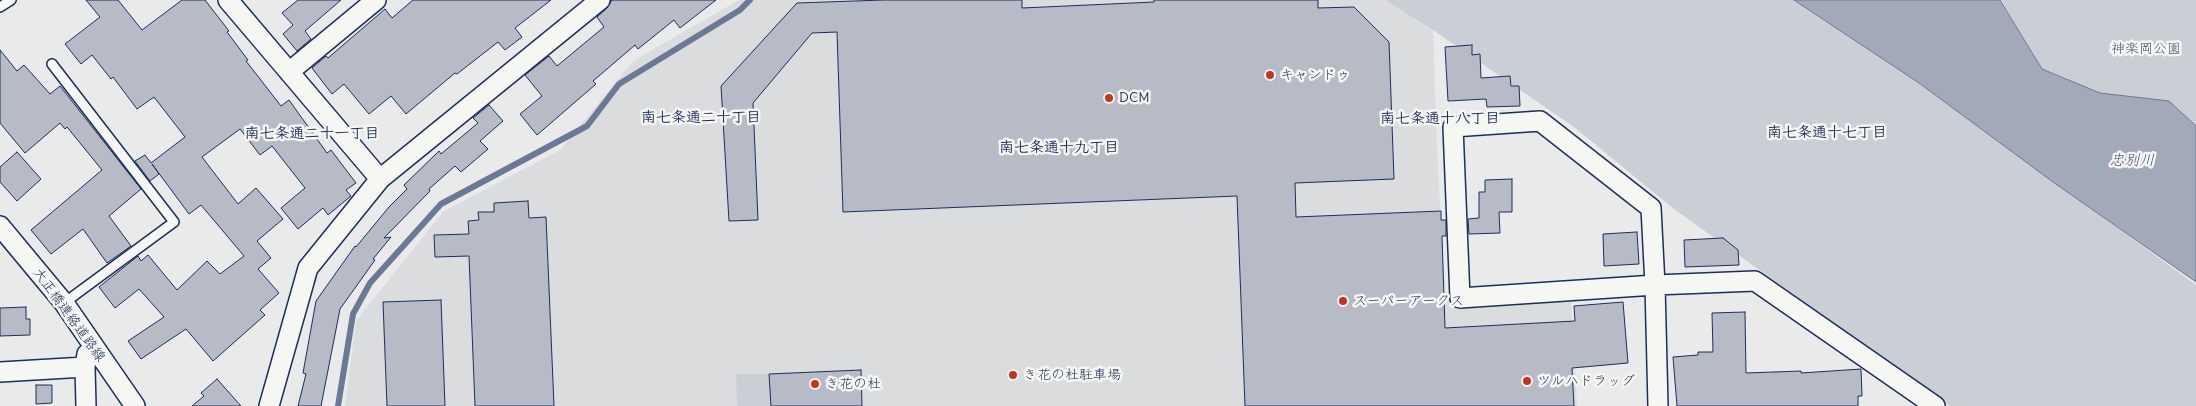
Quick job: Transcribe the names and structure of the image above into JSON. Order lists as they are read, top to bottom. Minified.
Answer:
{"streets":{"street":["大正橋連絡道路線"]},"districts":["南七条通二十丁目","南七条通十八丁目","南七条通十七丁目","南七条通二十一丁目","南七条通十九丁目"],"water":["忠別川"],"parks":["神楽岡公園"],"places":["キャンドゥ","DCM","スーパーアークス","き花の杜駐車場","ツルハドラッグ","き花の杜"]}
